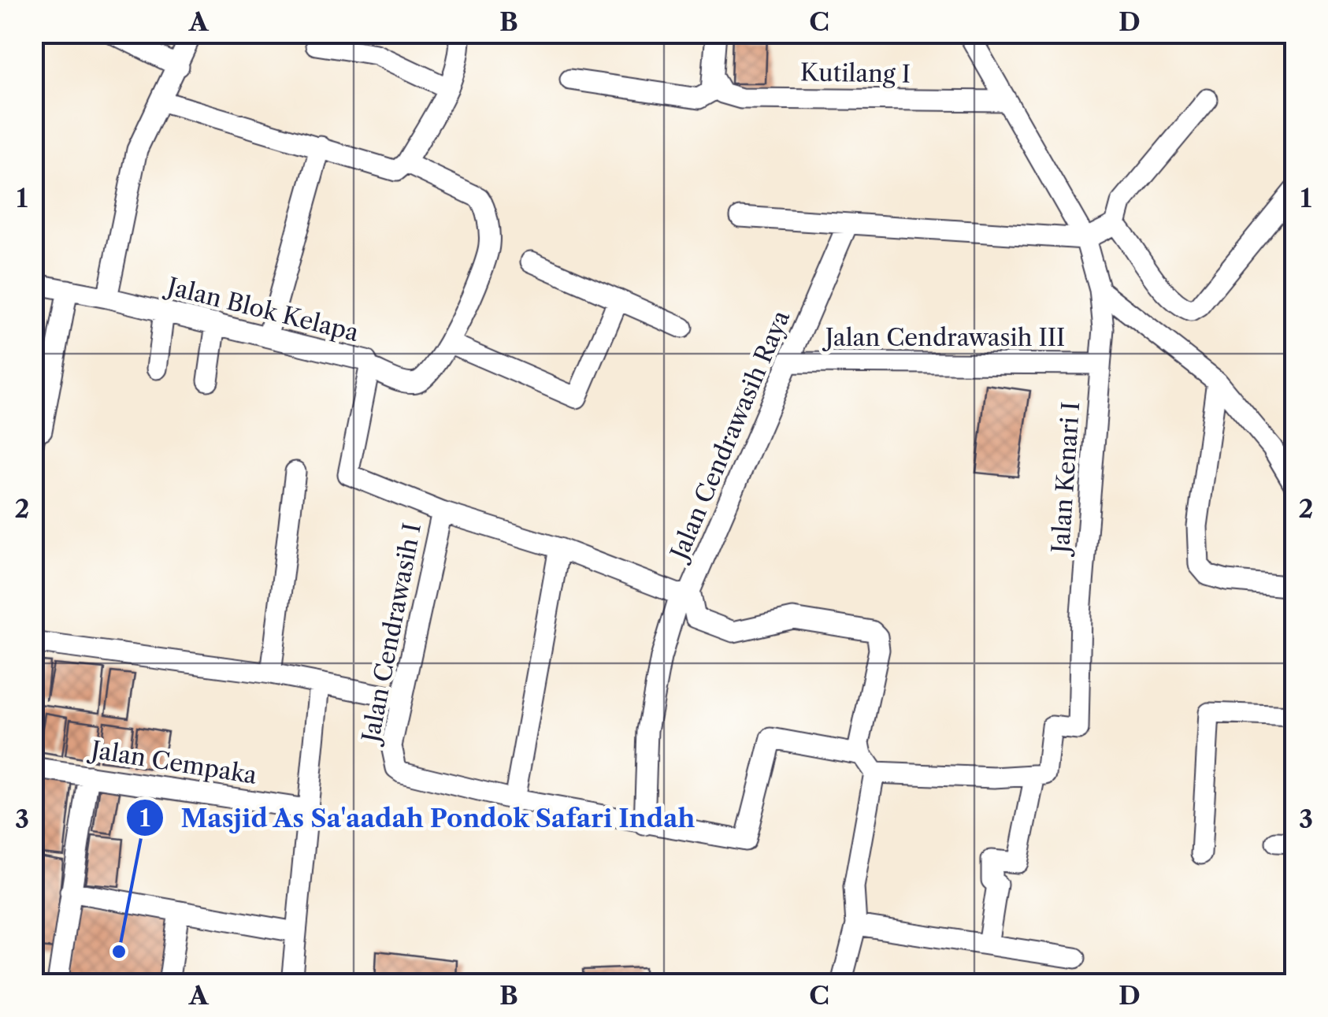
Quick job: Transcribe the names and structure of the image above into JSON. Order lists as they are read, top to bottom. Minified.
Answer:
{"streets":{"street":["Kutilang I","Jalan Blok Kelapa","Jalan Cendrawasih III","Jalan Cendrawasih Raya","Jalan Kenari I","Jalan Cendrawasih I","Jalan Cempaka"]},"crossings":[["Jalan Blok Kelapa","Jalan Cendrawasih Raya"],["Jalan Cendrawasih III","Jalan Cendrawasih Raya"],["Jalan Cendrawasih III","Jalan Kenari I"],["Jalan Cendrawasih Raya","Jalan Cendrawasih I"]],"places":["Masjid As Sa'aadah Pondok Safari Indah"],"grid":{"columns":["A","B","C","D"],"rows":["1","2","3"]}}
